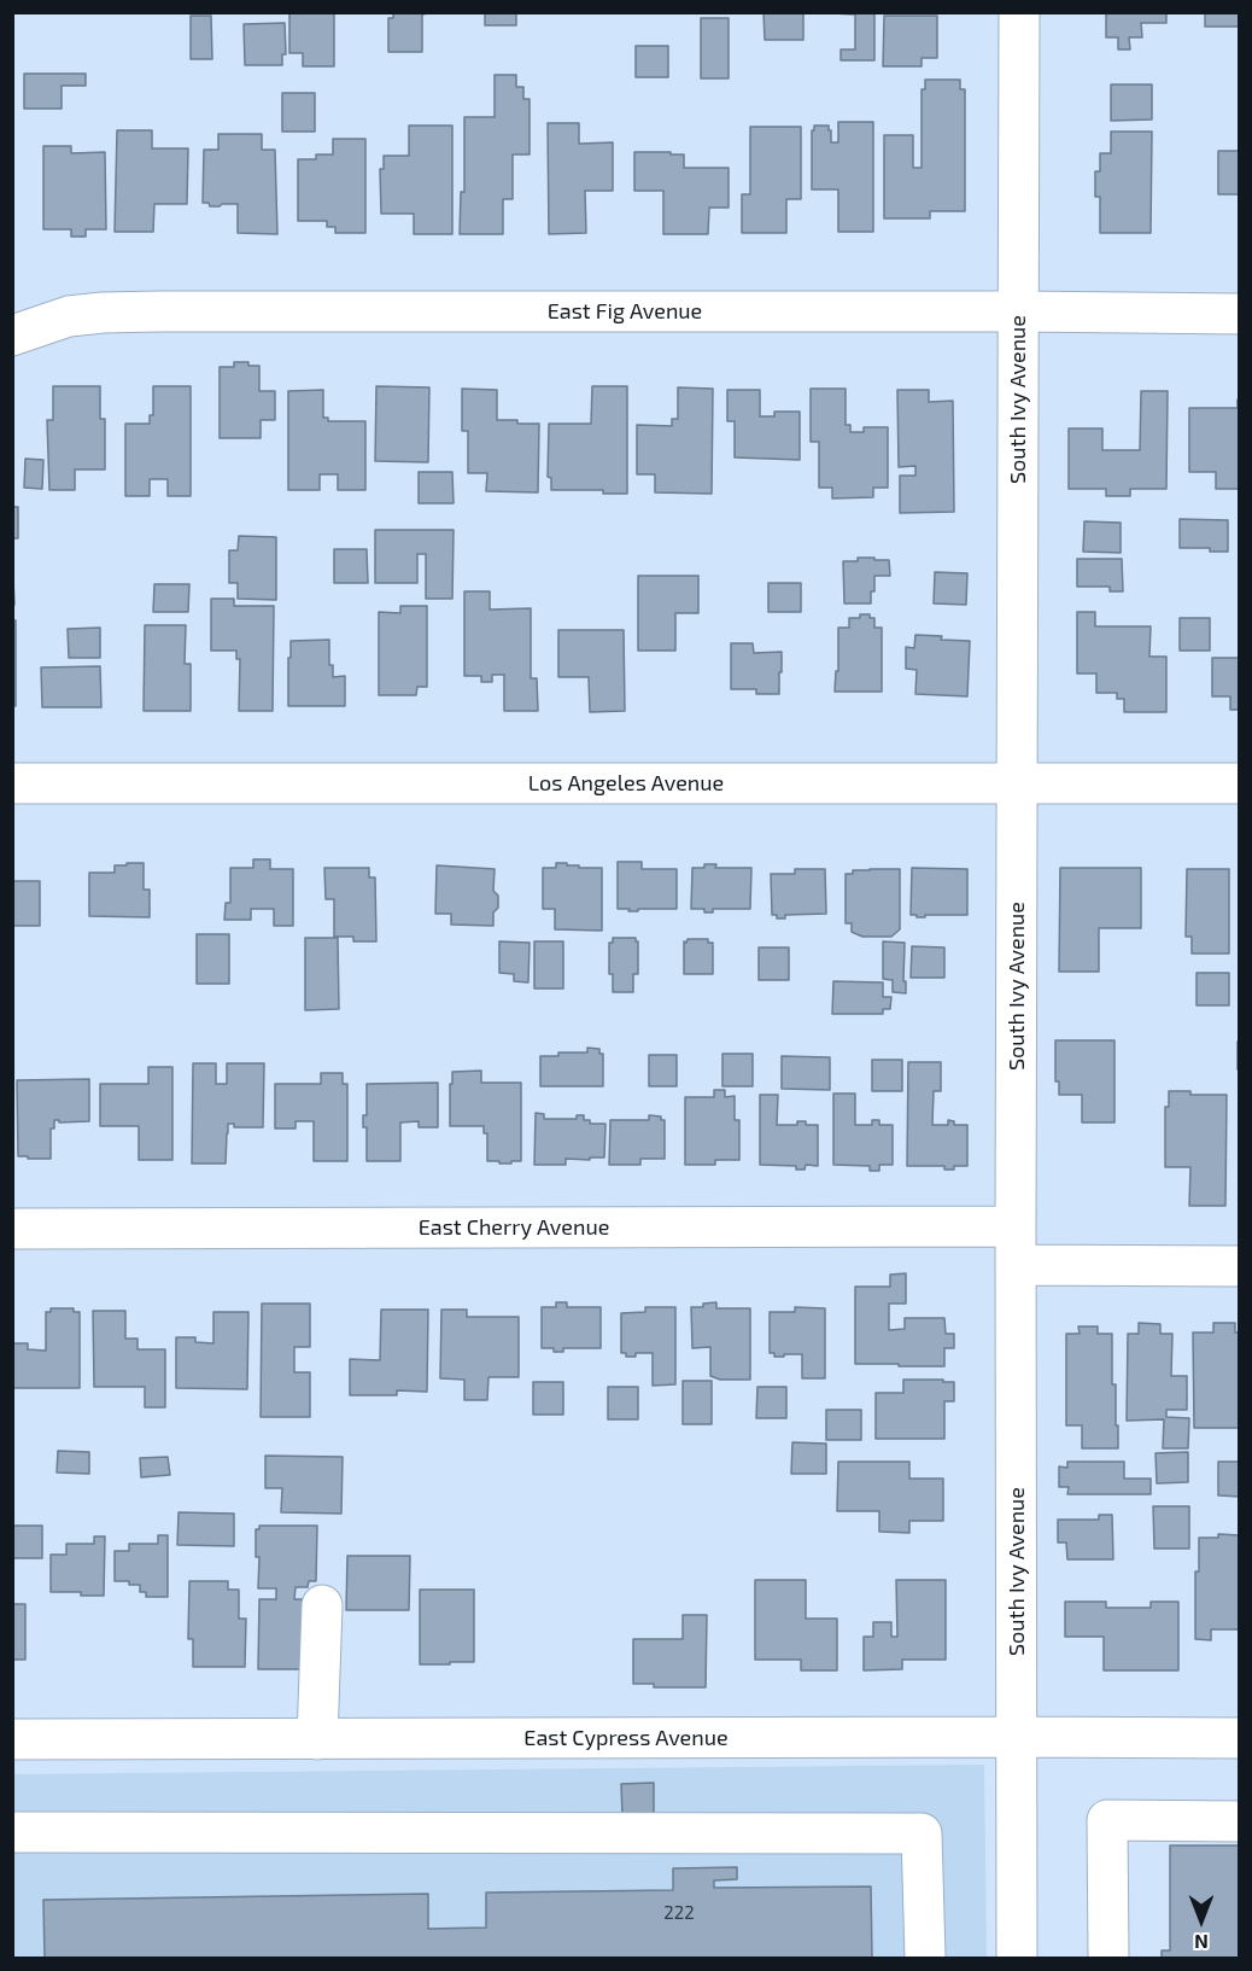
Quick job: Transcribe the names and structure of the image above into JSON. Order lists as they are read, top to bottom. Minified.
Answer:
{"streets":{"street":["East Fig Avenue","South Ivy Avenue","Los Angeles Avenue","East Cherry Avenue","East Cypress Avenue"]},"crossings":[["East Fig Avenue","South Ivy Avenue"],["South Ivy Avenue","Los Angeles Avenue"],["South Ivy Avenue","East Cherry Avenue"],["South Ivy Avenue","East Cypress Avenue"]],"house_numbers":["222"],"north":"bottom"}
